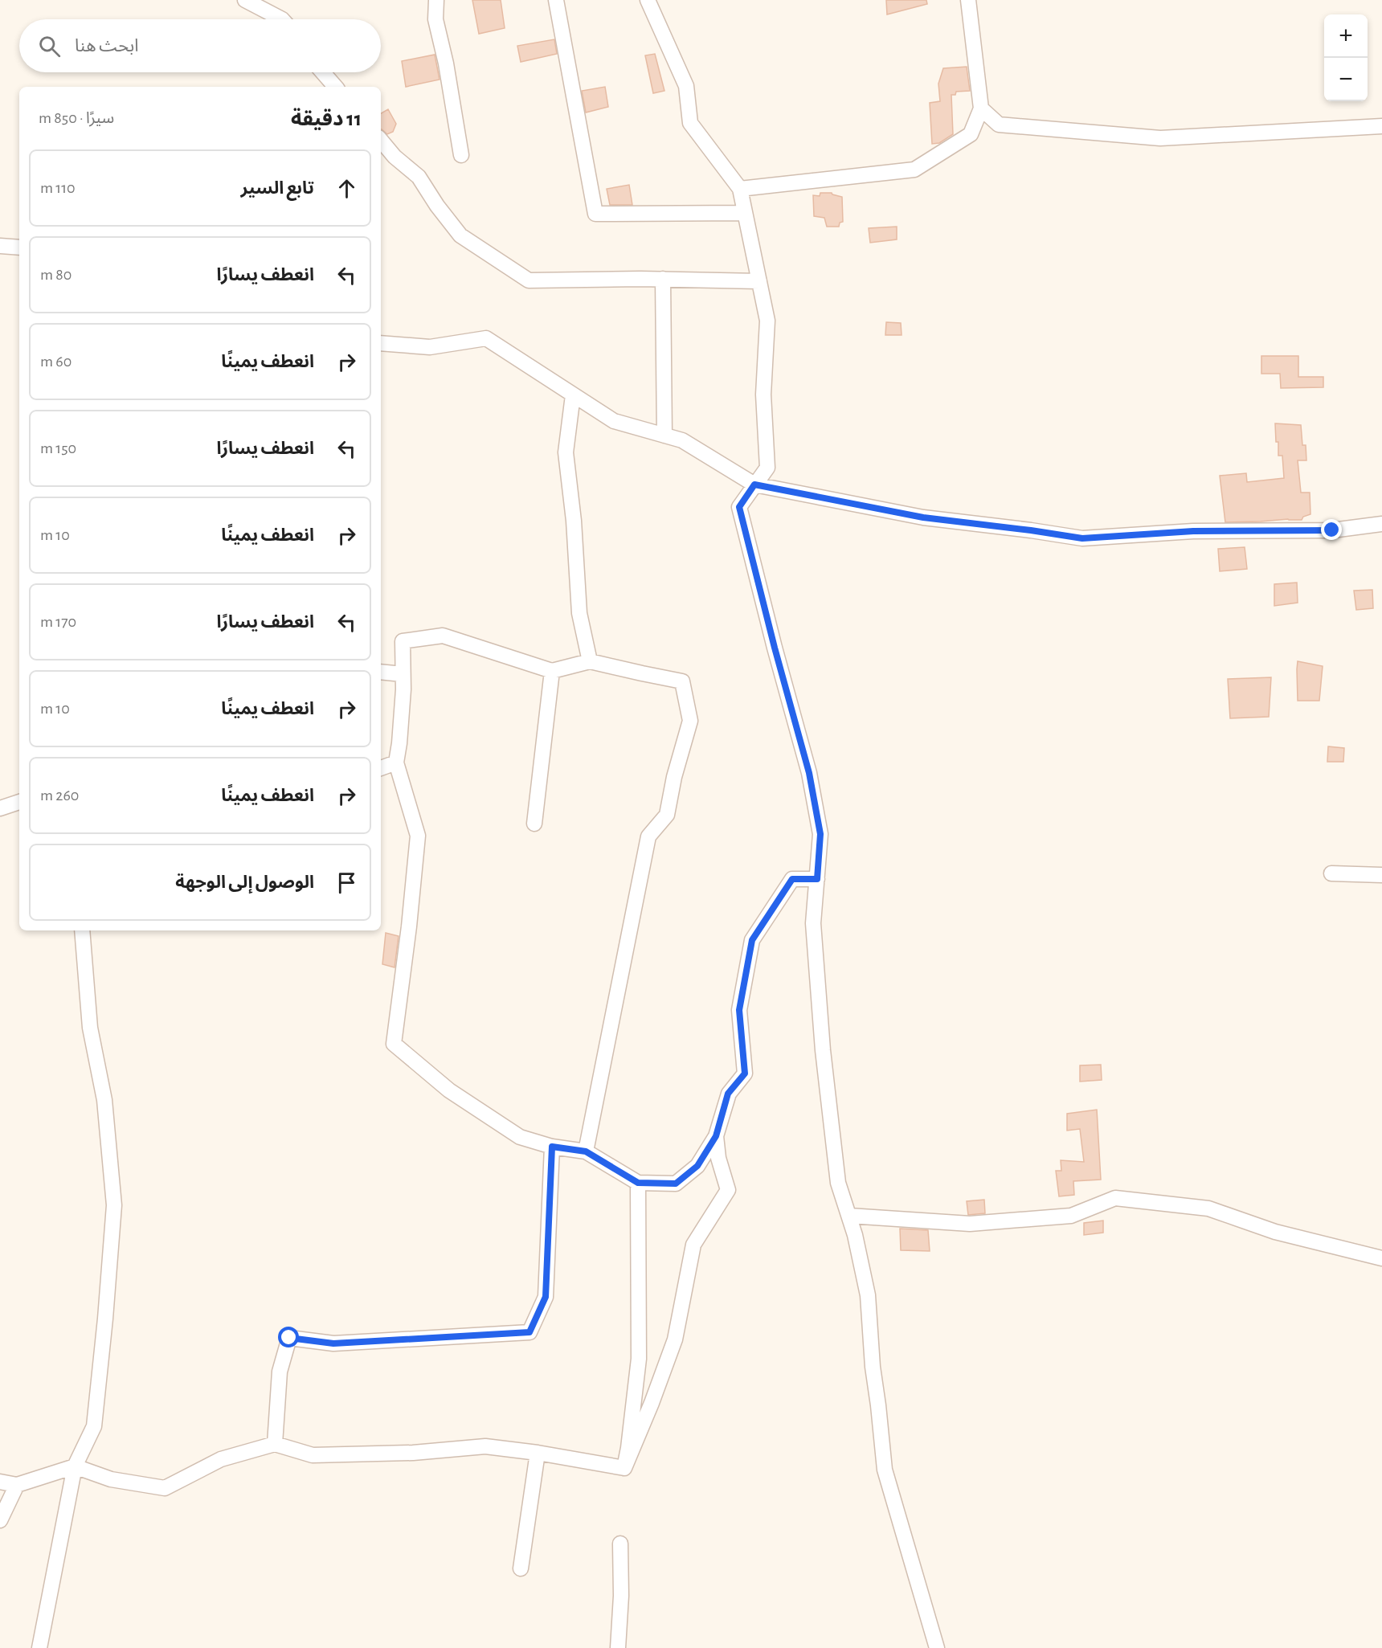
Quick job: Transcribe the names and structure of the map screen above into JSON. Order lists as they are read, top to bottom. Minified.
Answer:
{"page":{"map_buttons":["+","−"],"search":"ابحث هنا","heading":["11 دقيقة","سيرًا · 850 m"],"list":[["تابع السير","110 m"],["انعطف يسارًا","80 m"],["انعطف يمينًا","60 m"],["انعطف يسارًا","150 m"],["انعطف يمينًا","10 m"],["انعطف يسارًا","170 m"],["انعطف يمينًا","10 m"],["انعطف يمينًا","260 m"],"الوصول إلى الوجهة"]}}
